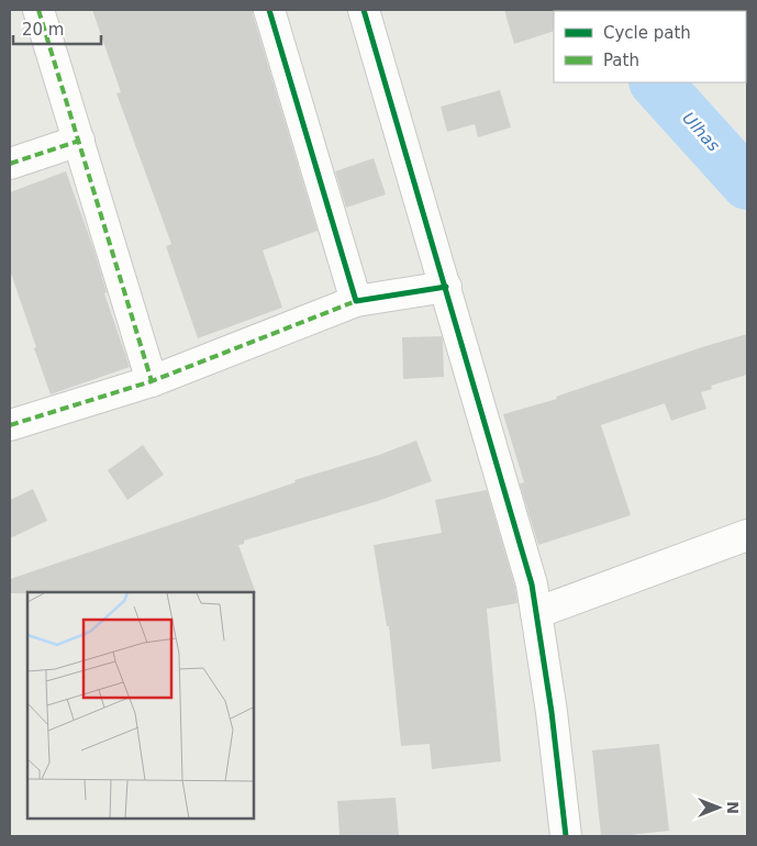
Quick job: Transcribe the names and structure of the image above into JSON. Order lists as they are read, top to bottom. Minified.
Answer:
{"water":["Ulhas"],"legend":["Cycle path","Path"],"scale_bar":"20 m","north":"right"}
